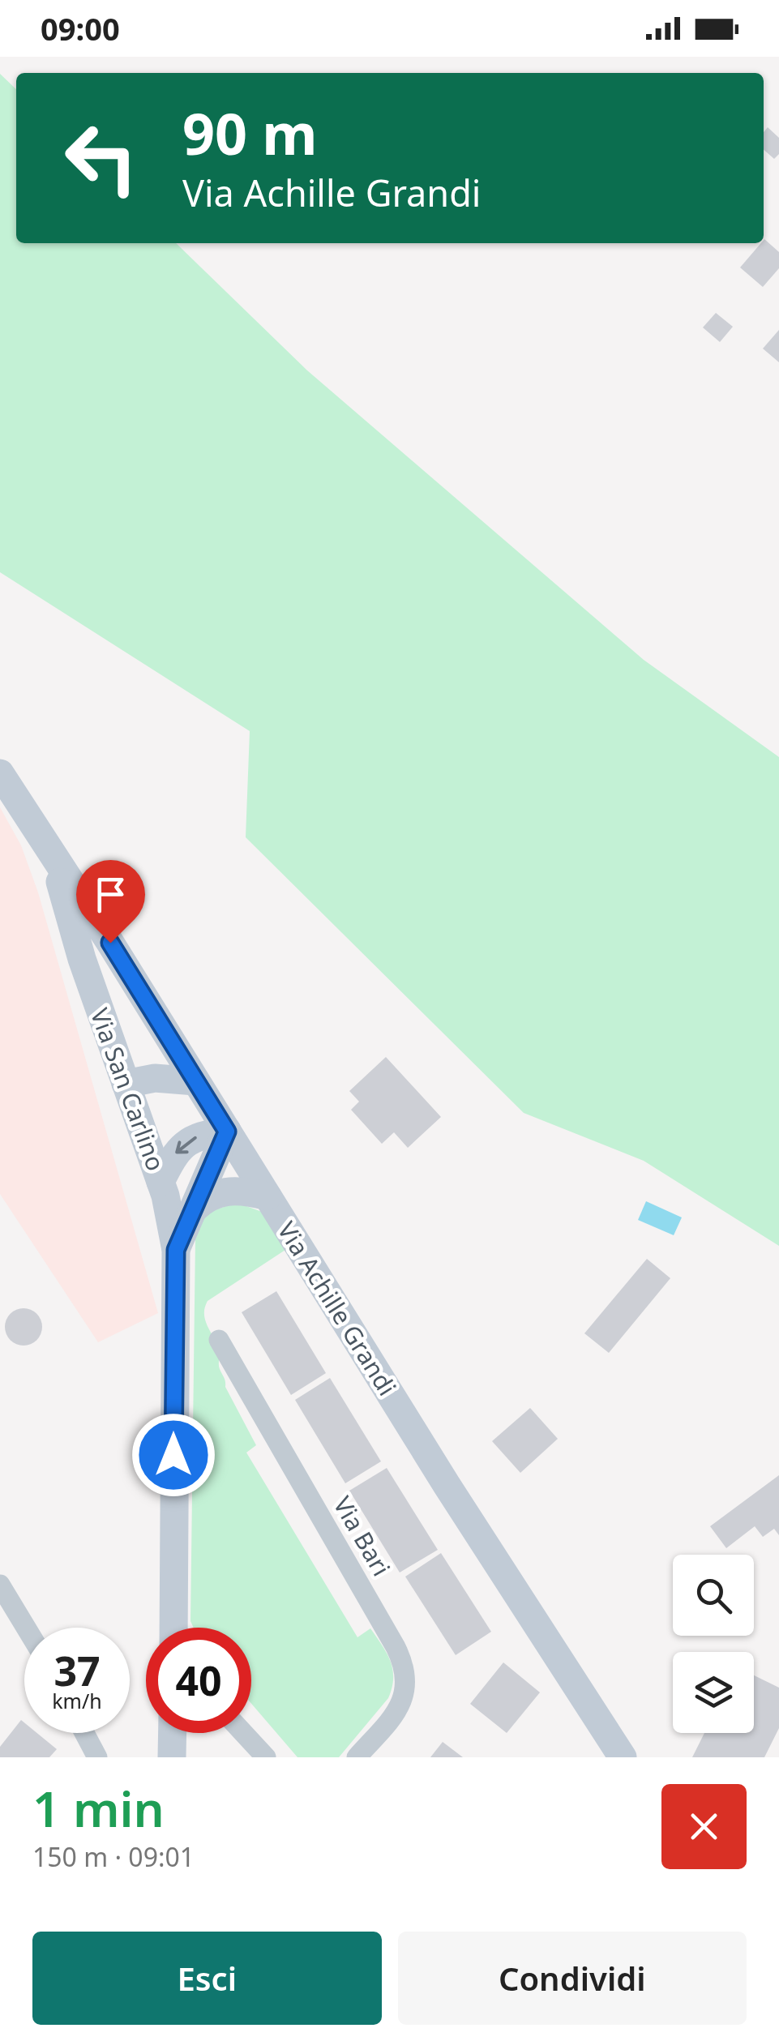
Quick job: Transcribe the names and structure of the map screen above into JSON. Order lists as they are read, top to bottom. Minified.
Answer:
{"streets":{"street":["Via San Carlino","Via Achille Grandi","Via Bari"]},"crossings":[["Via San Carlino","Via Achille Grandi"]],"page":{"status":"09:00","turn":["90 m","Via Achille Grandi"],"speed":"37 km/h","limit":"40","heading":["1 min","150 m · 09:01"],"buttons":["Esci","Condividi"]}}
